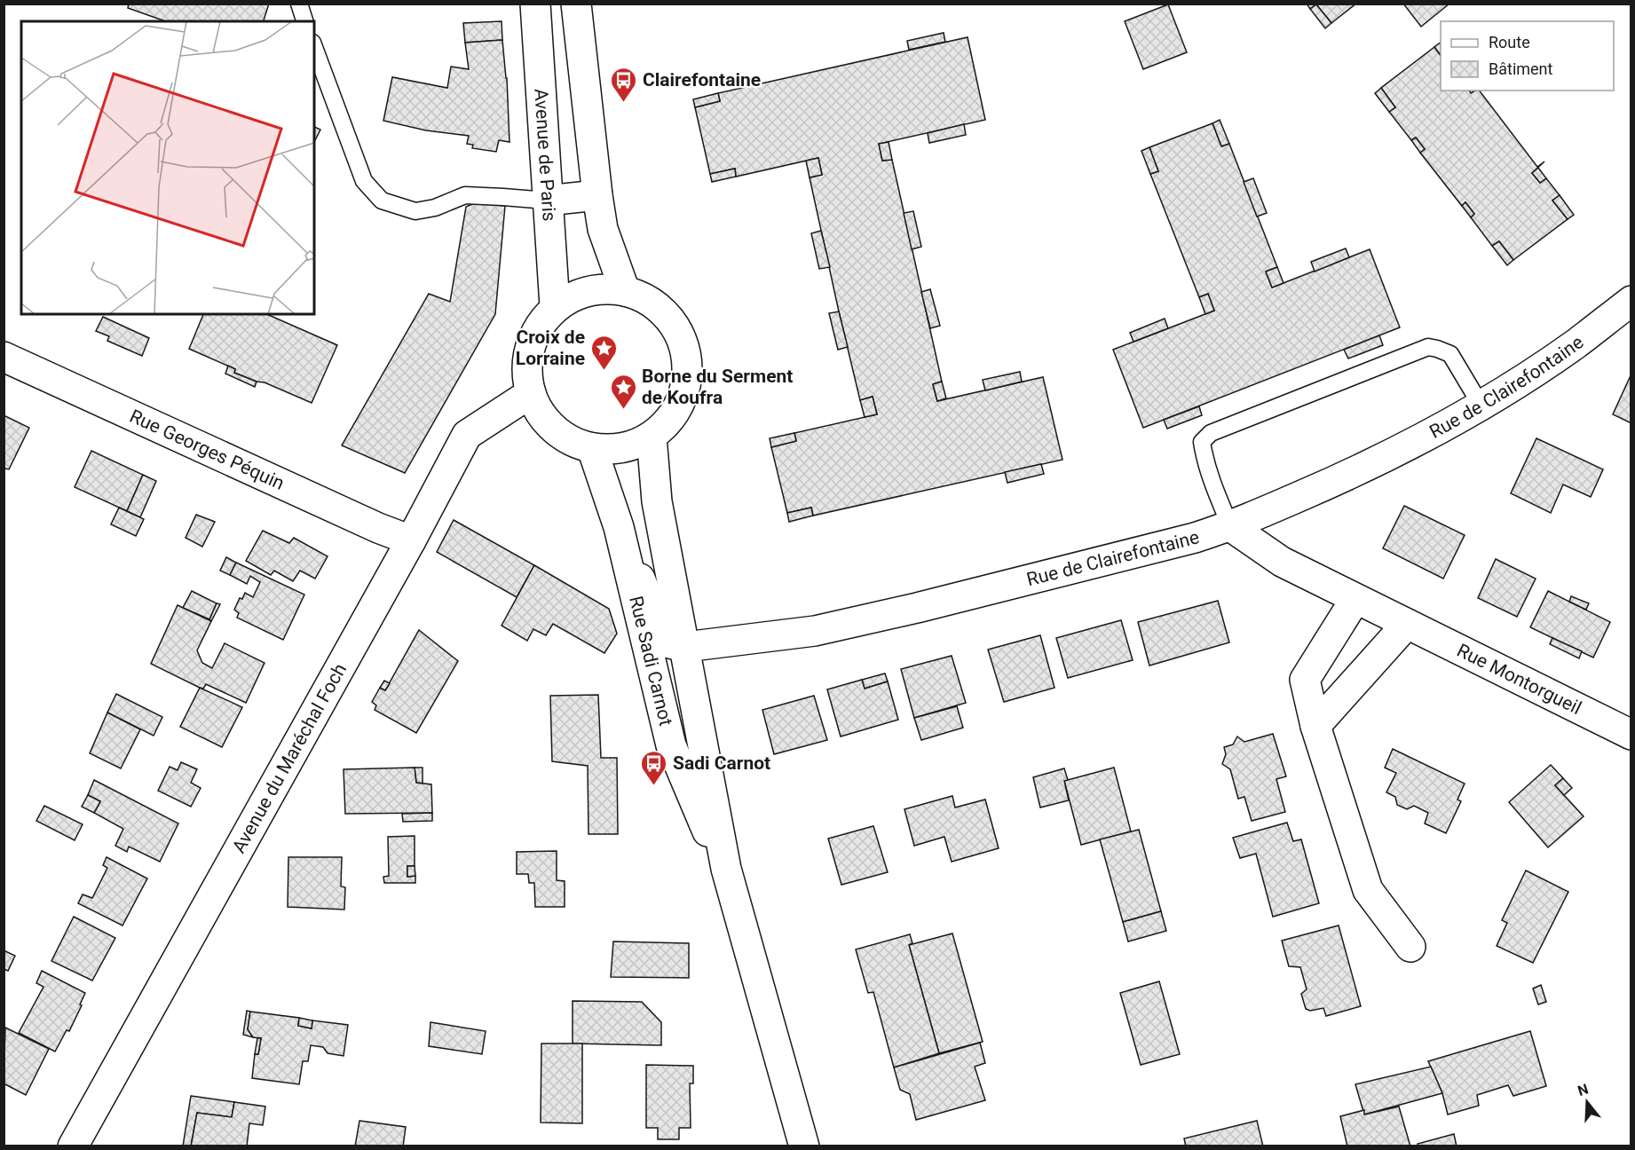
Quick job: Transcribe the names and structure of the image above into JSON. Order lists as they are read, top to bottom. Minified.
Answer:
{"streets":{"street":["Avenue de Paris","Rue de Clairefontaine","Rue Georges Péquin","Rue Sadi Carnot","Rue Montorgueil","Avenue du Maréchal Foch"]},"crossings":[["Avenue de Paris","Rue Sadi Carnot"],["Avenue de Paris","Avenue du Maréchal Foch"],["Rue de Clairefontaine","Rue Sadi Carnot"],["Rue de Clairefontaine","Rue Montorgueil"],["Rue Georges Péquin","Avenue du Maréchal Foch"],["Rue Sadi Carnot","Avenue du Maréchal Foch"]],"places":{"bus stop":["Clairefontaine","Sadi Carnot"],"place":["Croix de Lorraine","Borne du Serment de Koufra"]},"legend":["Route","Bâtiment"],"north":"top"}
